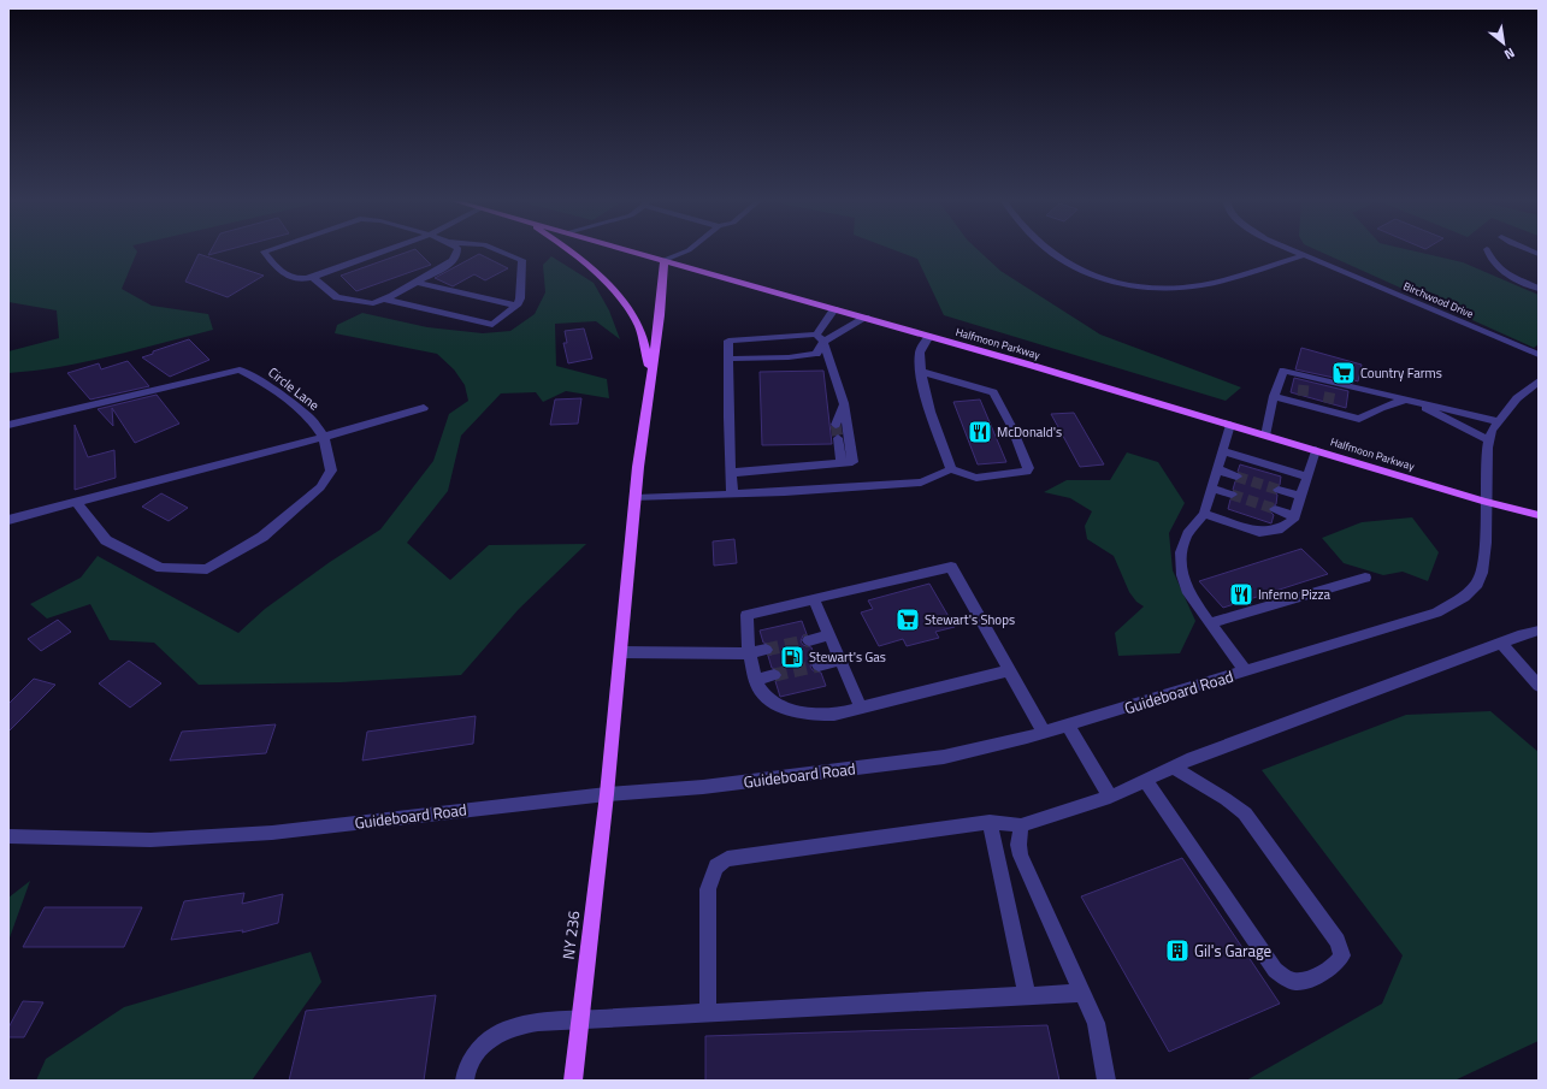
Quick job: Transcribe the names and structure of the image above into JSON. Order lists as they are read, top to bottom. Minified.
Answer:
{"streets":{"main road":["Halfmoon Parkway","NY 236"],"street":["Birchwood Drive","Circle Lane","Guideboard Road"]},"crossings":[["Halfmoon Parkway","Guideboard Road"],["Halfmoon Parkway","NY 236"],["Guideboard Road","NY 236"]],"places":{"supermarket":["Country Farms","Stewart's Shops"],"restaurant":["McDonald's","Inferno Pizza"],"fuel station":["Stewart's Gas"],"building":["Gil's Garage"]},"north":"bottom right"}
